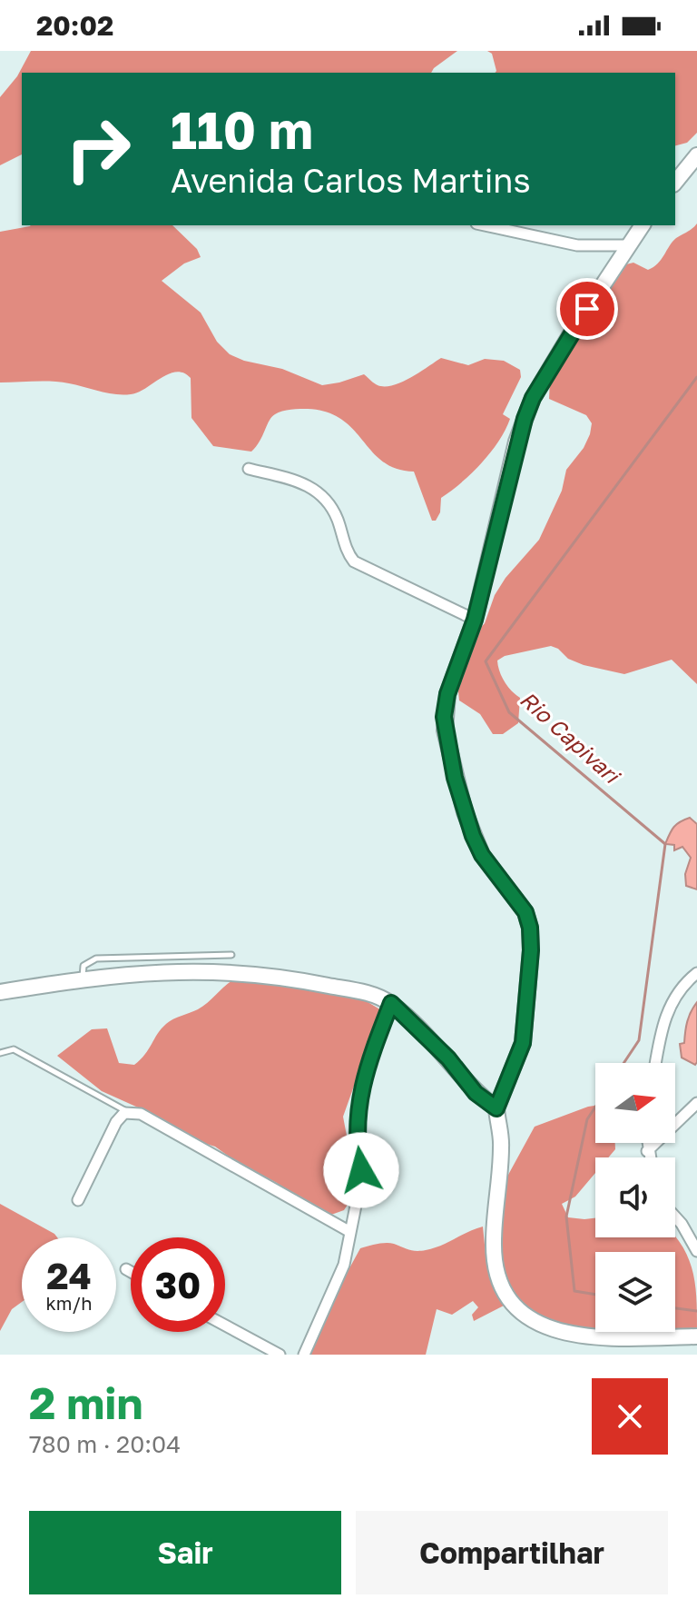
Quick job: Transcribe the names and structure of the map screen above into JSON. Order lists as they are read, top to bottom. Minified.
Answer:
{"water":["Rio Capivari"],"north":"right","page":{"status":"20:02","turn":["110 m","Avenida Carlos Martins"],"speed":"24 km/h","limit":"30","heading":["2 min","780 m · 20:04"],"buttons":["Sair","Compartilhar"]}}
